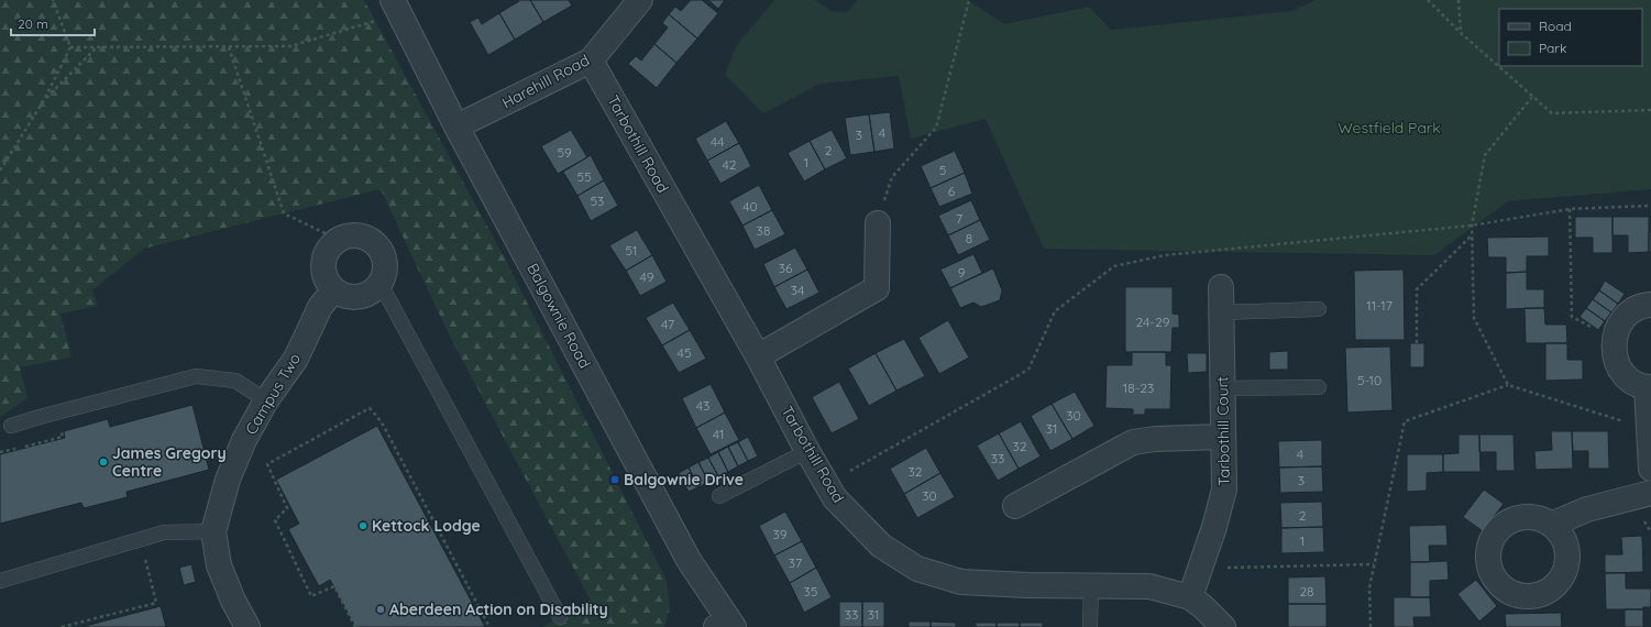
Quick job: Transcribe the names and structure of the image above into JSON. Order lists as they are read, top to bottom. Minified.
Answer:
{"streets":{"street":["Harehill Road","Tarbothill Road","Balgownie Road","Campus Two","Tarbothill Court"]},"crossings":[["Harehill Road","Tarbothill Road"],["Harehill Road","Balgownie Road"],["Tarbothill Road","Tarbothill Court"]],"parks":["Westfield Park"],"places":{"other":["James Gregory Centre","Kettock Lodge","Aberdeen Action on Disability"],"transit":["Balgownie Drive"]},"house_numbers":["4","3","44","2","59","1","42","5","55","6","53","40","7","38","8","51","36","9","49","34","11-17","24-29","47","45","5-10","18-23","43","30","31","41","32","4","33","32","3","30","2","39","1","37","35","28","33","31"],"legend":["Road","Park"],"scale_bar":"20 m"}
